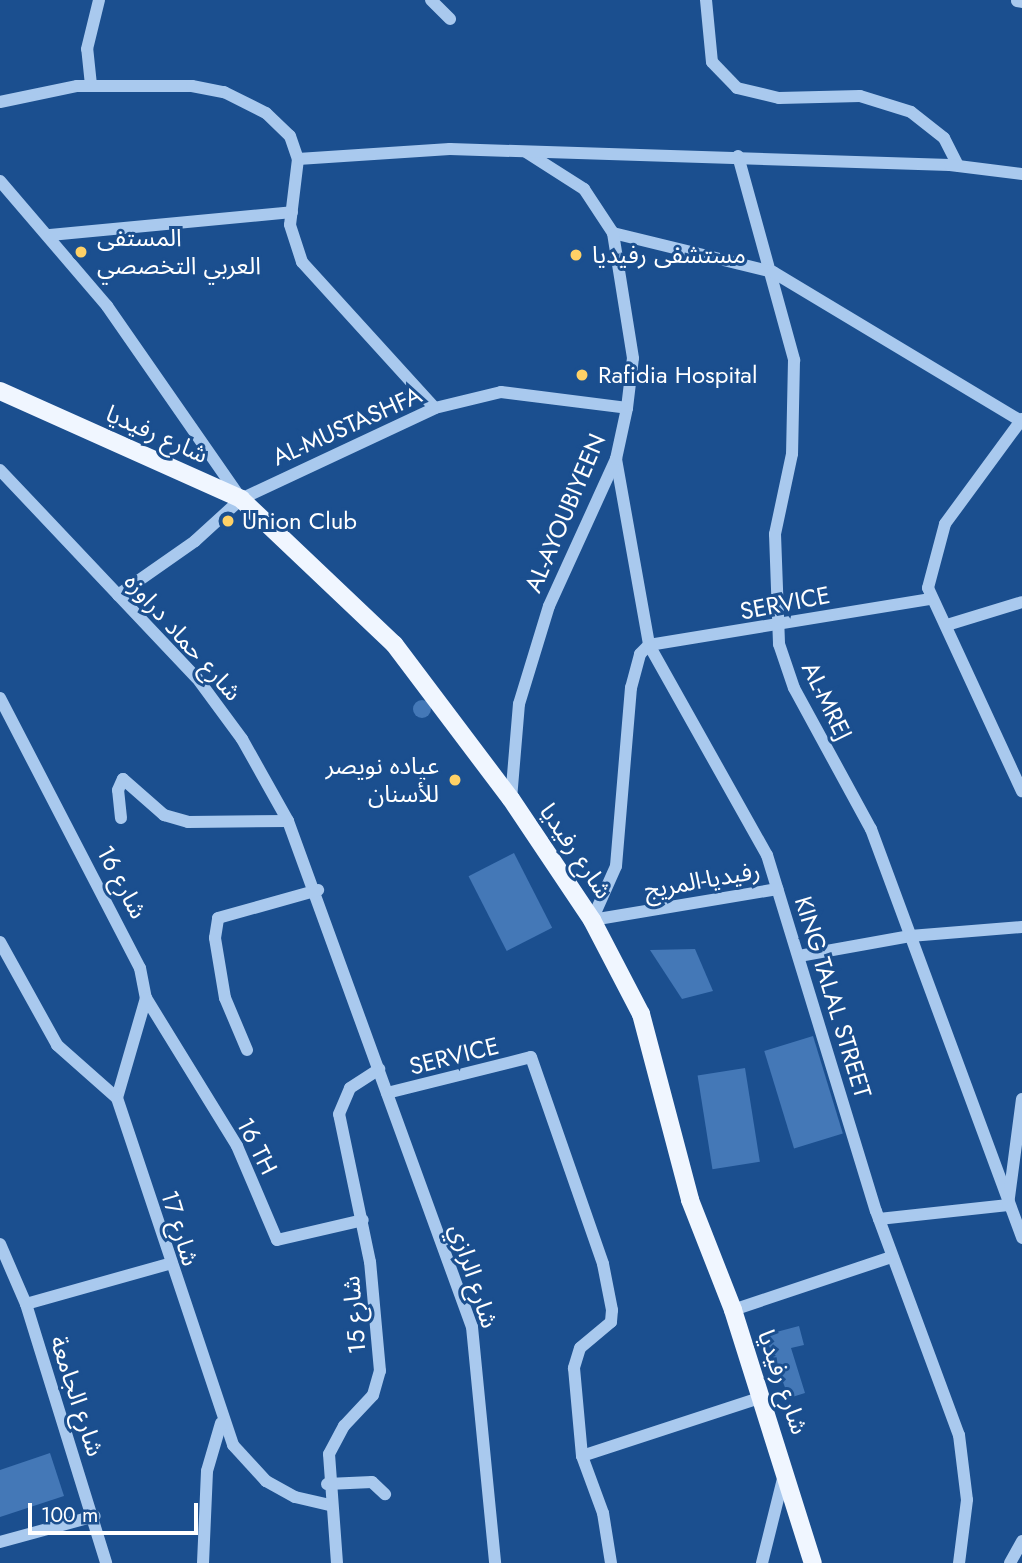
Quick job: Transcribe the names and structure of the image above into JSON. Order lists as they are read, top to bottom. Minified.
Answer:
{"streets":{"main road":["شارع رفيديا"],"street":["AL-MUSTASHFA","AL-AYOUBIYEEN","SERVICE","شارع حماد دراوزه","AL-MREJ","رفيديا-المريج","شارع 16","KING TALAL STREET","16 TH","شارع 17","شارع الرازي","شارع 15","شارع الجامعة"]},"crossings":[["AL-MUSTASHFA","شارع رفيديا"],["AL-MUSTASHFA","AL-AYOUBIYEEN"],["AL-MUSTASHFA","شارع حماد دراوزه"],["شارع رفيديا","AL-AYOUBIYEEN"],["شارع رفيديا","رفيديا-المريج"],["AL-AYOUBIYEEN","KING TALAL STREET"],["SERVICE","شارع حماد دراوزه"],["SERVICE","AL-MREJ"],["SERVICE","KING TALAL STREET"],["SERVICE","شارع الرازي"],["شارع حماد دراوزه","شارع الرازي"],["شارع حماد دراوزه","شارع 15"],["رفيديا-المريج","KING TALAL STREET"],["شارع 16","16 TH"],["16 TH","شارع 15"],["شارع 17","شارع 15"]],"places":["المستفى العربي التخصصي","مستشفى رفيديا","Rafidia Hospital","Union Club","عياده نويصر للأسنان"],"scale_bar":"100 m"}
